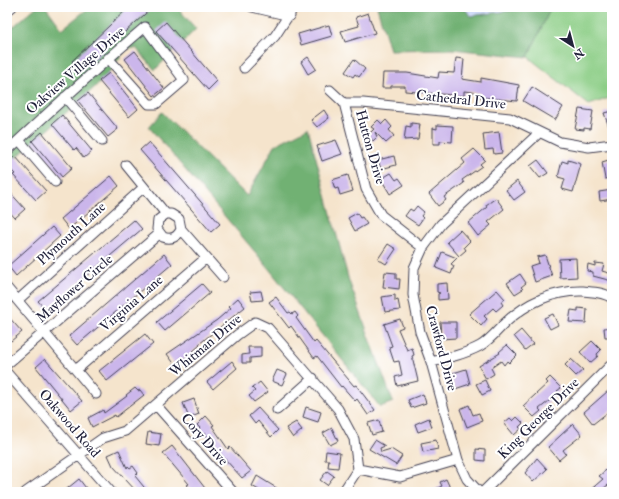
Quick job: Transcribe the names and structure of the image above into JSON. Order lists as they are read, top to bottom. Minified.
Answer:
{"streets":{"street":["Oakview Village Drive","Cathedral Drive","Hutton Drive","Plymouth Lane","Mayflower Circle","Virginia Lane","Whitman Drive","Crawford Drive","King George Drive","Oakwood Road","Cory Drive"]},"crossings":[["Cathedral Drive","Hutton Drive"],["Cathedral Drive","Crawford Drive"],["Hutton Drive","Crawford Drive"],["Whitman Drive","Oakwood Road"],["Whitman Drive","Cory Drive"]],"north":"bottom right"}
